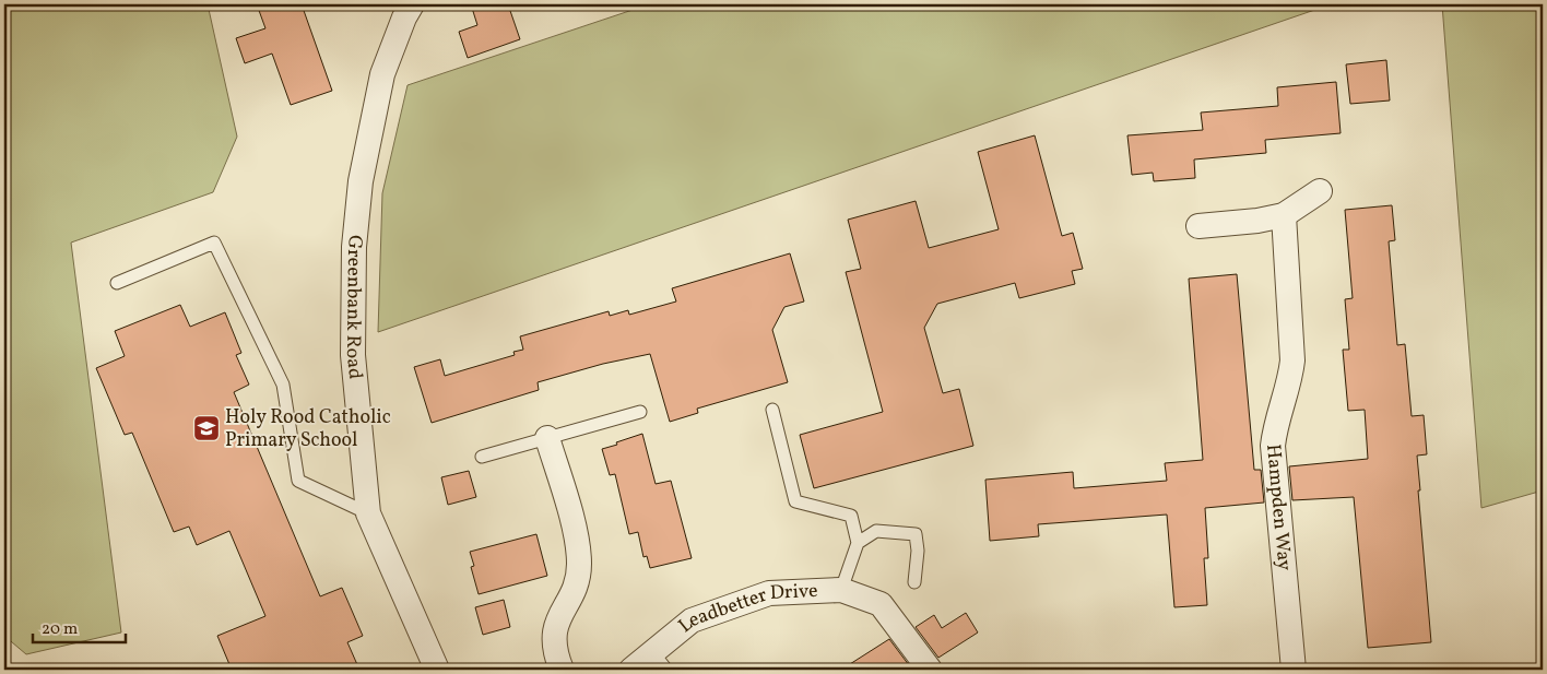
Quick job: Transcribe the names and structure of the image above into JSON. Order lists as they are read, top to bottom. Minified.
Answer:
{"streets":{"street":["Greenbank Road","Hampden Way","Leadbetter Drive"]},"places":{"school or university":["Holy Rood Catholic Primary School"]},"scale_bar":"20 m"}
